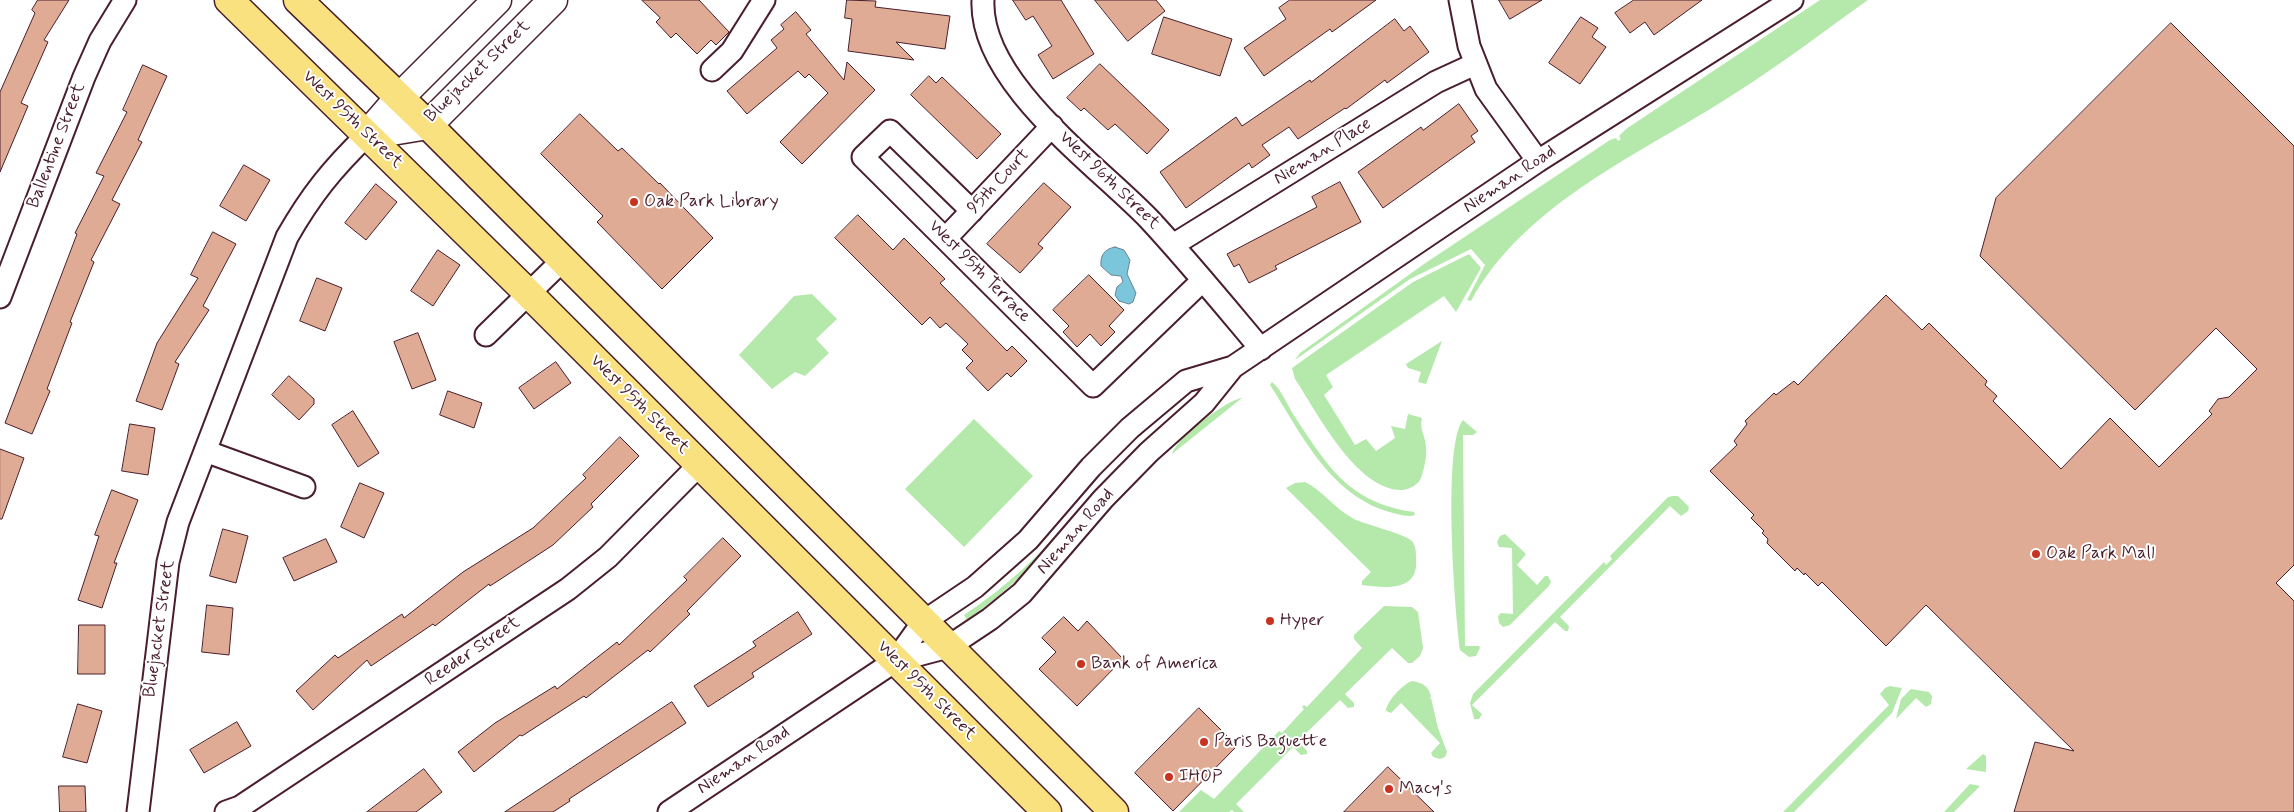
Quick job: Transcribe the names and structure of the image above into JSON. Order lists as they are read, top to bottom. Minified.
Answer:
{"streets":{"main road":["West 95th Street"],"street":["Bluejacket Street","Ballentine Street","Nieman Place","Nieman Road","West 96th Street","95th Court","West 95th Terrace","Reeder Street"]},"crossings":[["Bluejacket Street","West 95th Street"],["West 95th Street","Nieman Road"],["West 95th Street","Reeder Street"],["Nieman Place","West 96th Street"],["Nieman Road","West 96th Street"],["West 96th Street","95th Court"],["West 96th Street","West 95th Terrace"],["95th Court","West 95th Terrace"]],"places":["Oak Park Library","Oak Park Mall","Hyper","Bank of America","Paris Baguette","IHOP","Macy's"]}
